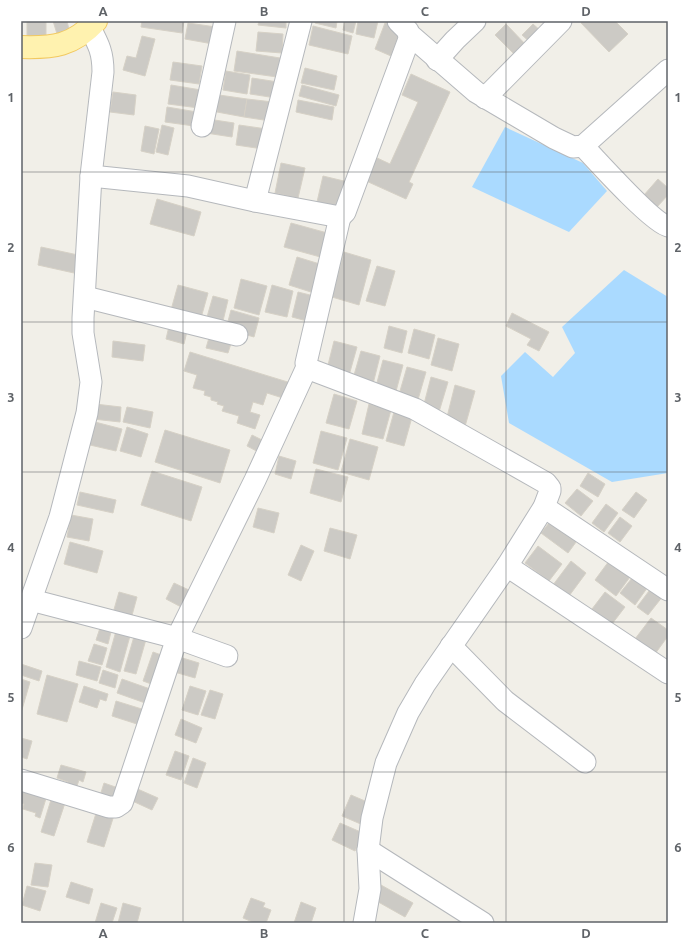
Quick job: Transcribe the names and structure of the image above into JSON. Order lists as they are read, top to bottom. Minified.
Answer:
{"grid":{"columns":["A","B","C","D"],"rows":["1","2","3","4","5","6"]}}
